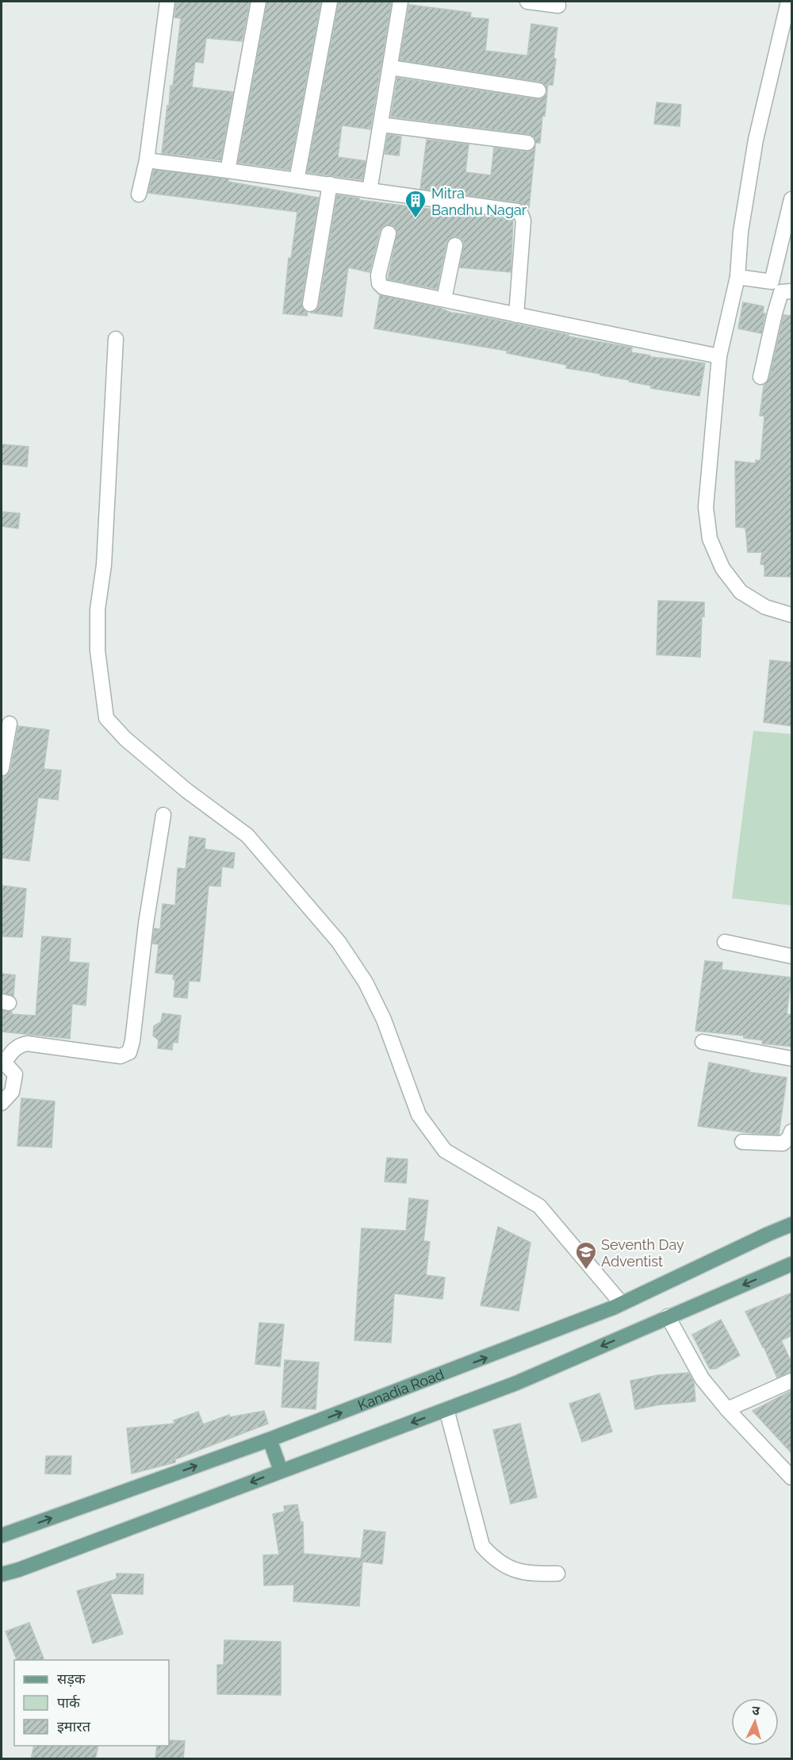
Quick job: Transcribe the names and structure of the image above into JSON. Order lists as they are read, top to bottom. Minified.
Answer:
{"streets":{"main road":["Kanadia Road"]},"places":{"building":["Mitra Bandhu Nagar"],"school or university":["Seventh Day Adventist"]},"legend":["सड़क","पार्क","इमारत"],"north":"top"}
